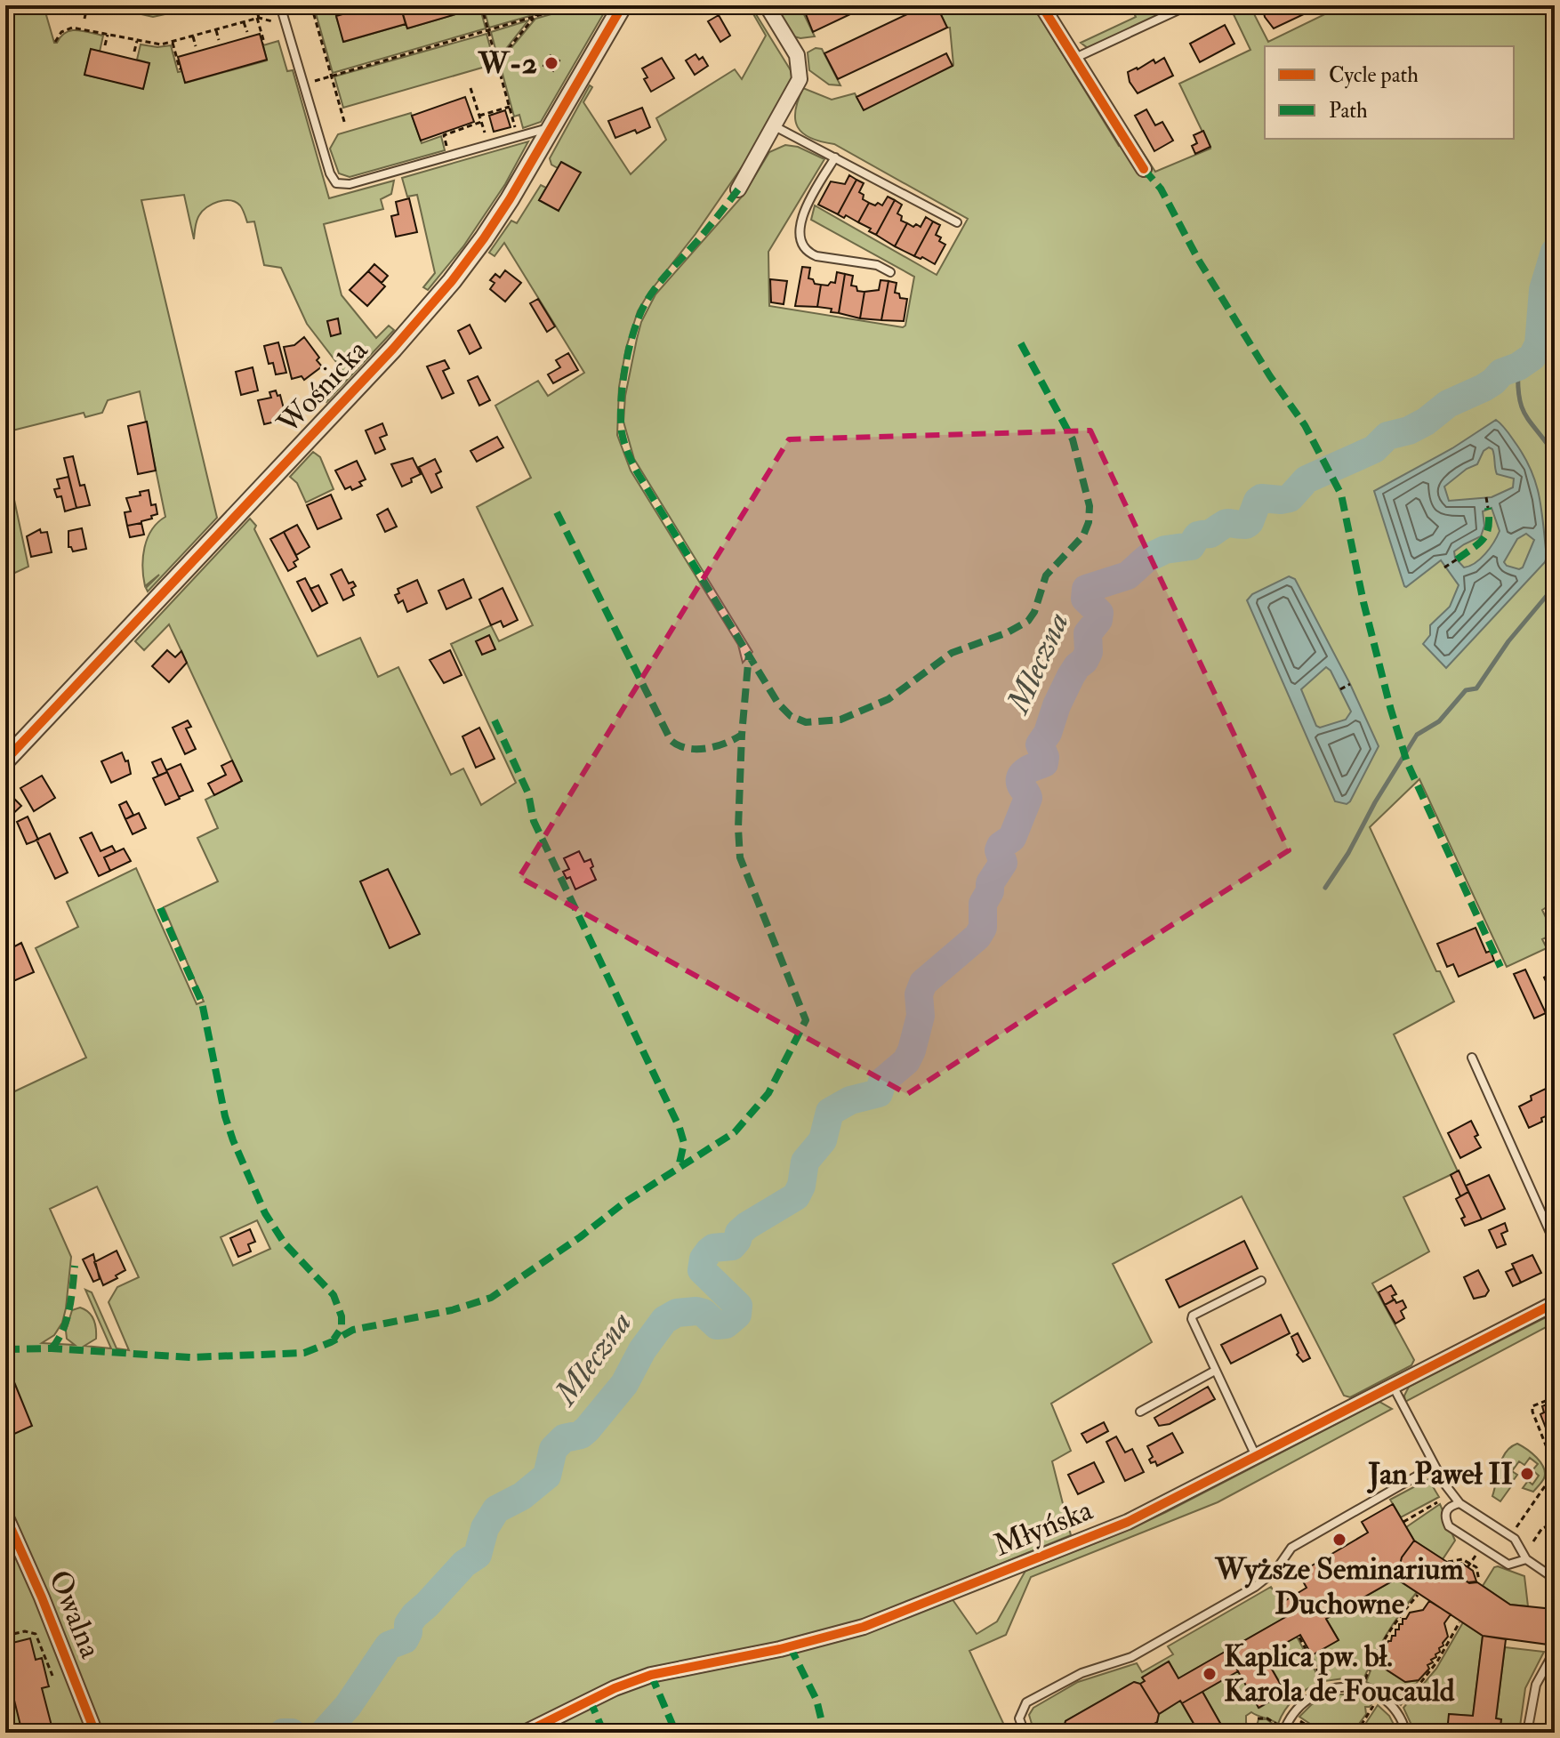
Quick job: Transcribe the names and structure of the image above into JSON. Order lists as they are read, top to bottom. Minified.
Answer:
{"streets":{"street":["Wośnicka","Młyńska","Owalna"]},"water":["Mleczna"],"places":["W-2","Jan Paweł II","Wyższe Seminarium Duchowne","Kaplica pw. bł. Karola de Foucauld"],"legend":["Cycle path","Path"]}
